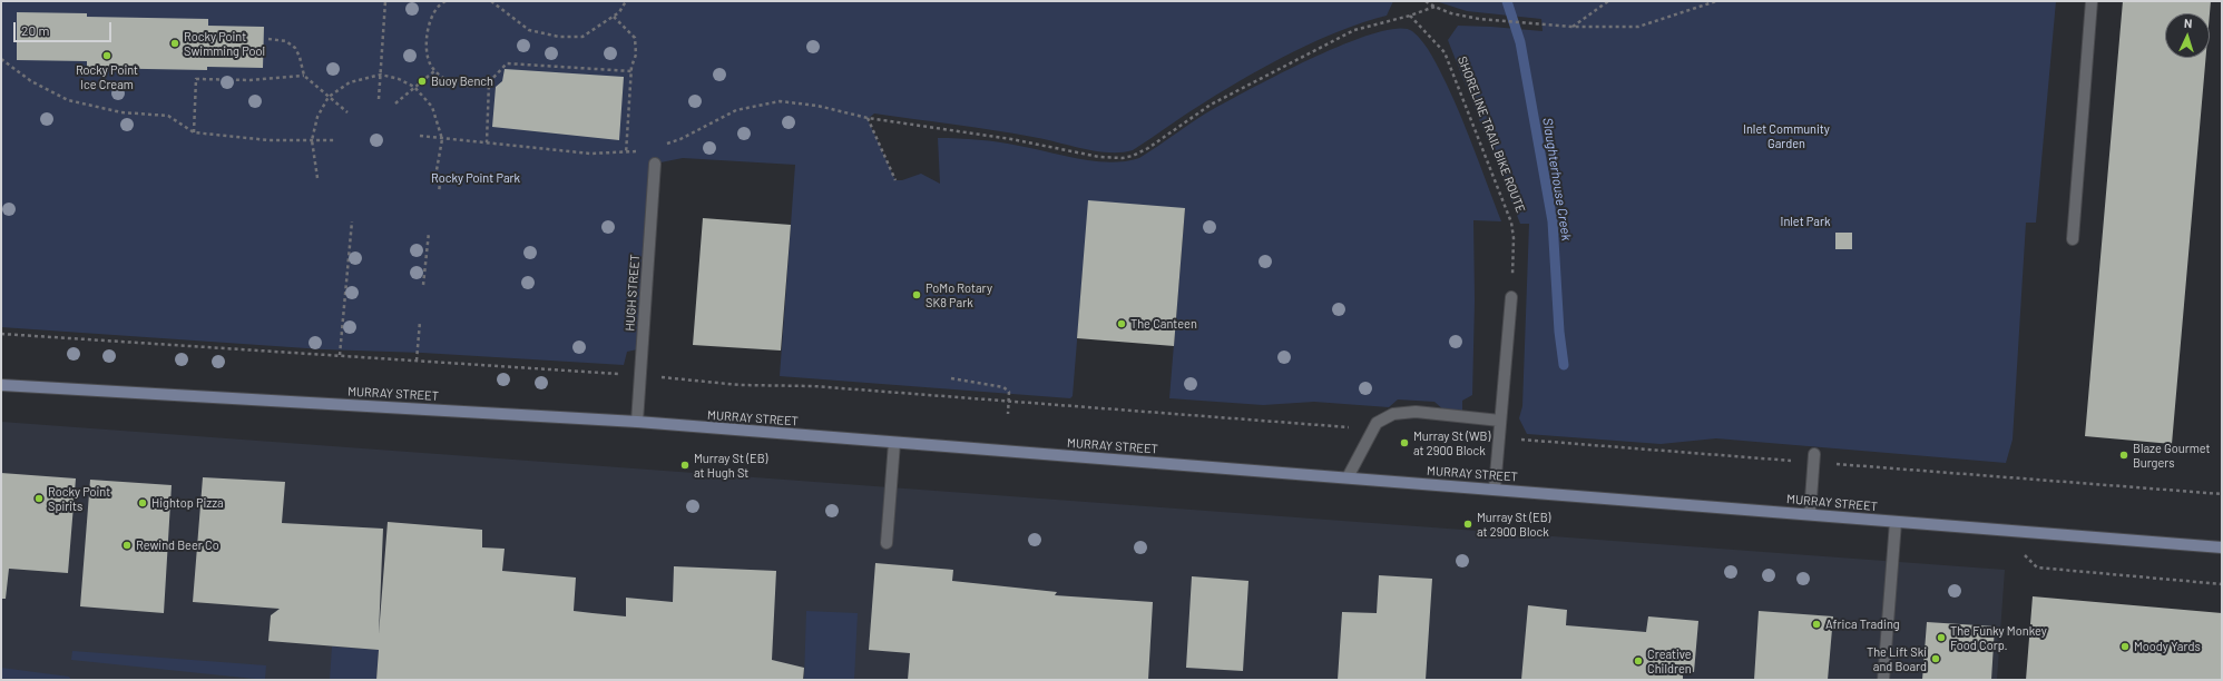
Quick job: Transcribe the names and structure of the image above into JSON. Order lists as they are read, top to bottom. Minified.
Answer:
{"streets":{"main road":["MURRAY STREET"],"street":["HUGH STREET"],"path":["SHORELINE TRAIL BIKE ROUTE"]},"crossings":[["HUGH STREET","MURRAY STREET"]],"water":["Slaughterhouse Creek"],"parks":["Inlet Community Garden","Rocky Point Park","Inlet Park"],"places":["Rocky Point Swimming Pool","Rocky Point Ice Cream","Buoy Bench","PoMo Rotary SK8 Park","The Canteen","Murray St (WB) at 2900 Block","Blaze Gourmet Burgers","Murray St (EB) at Hugh St","Rocky Point Spirits","Hightop Pizza","Murray St (EB) at 2900 Block","Rewind Beer Co","Africa Trading","The Funky Monkey Food Corp.","Moody Yards","The Lift Ski and Board","Creative Children"],"scale_bar":"20 m","north":"top"}
